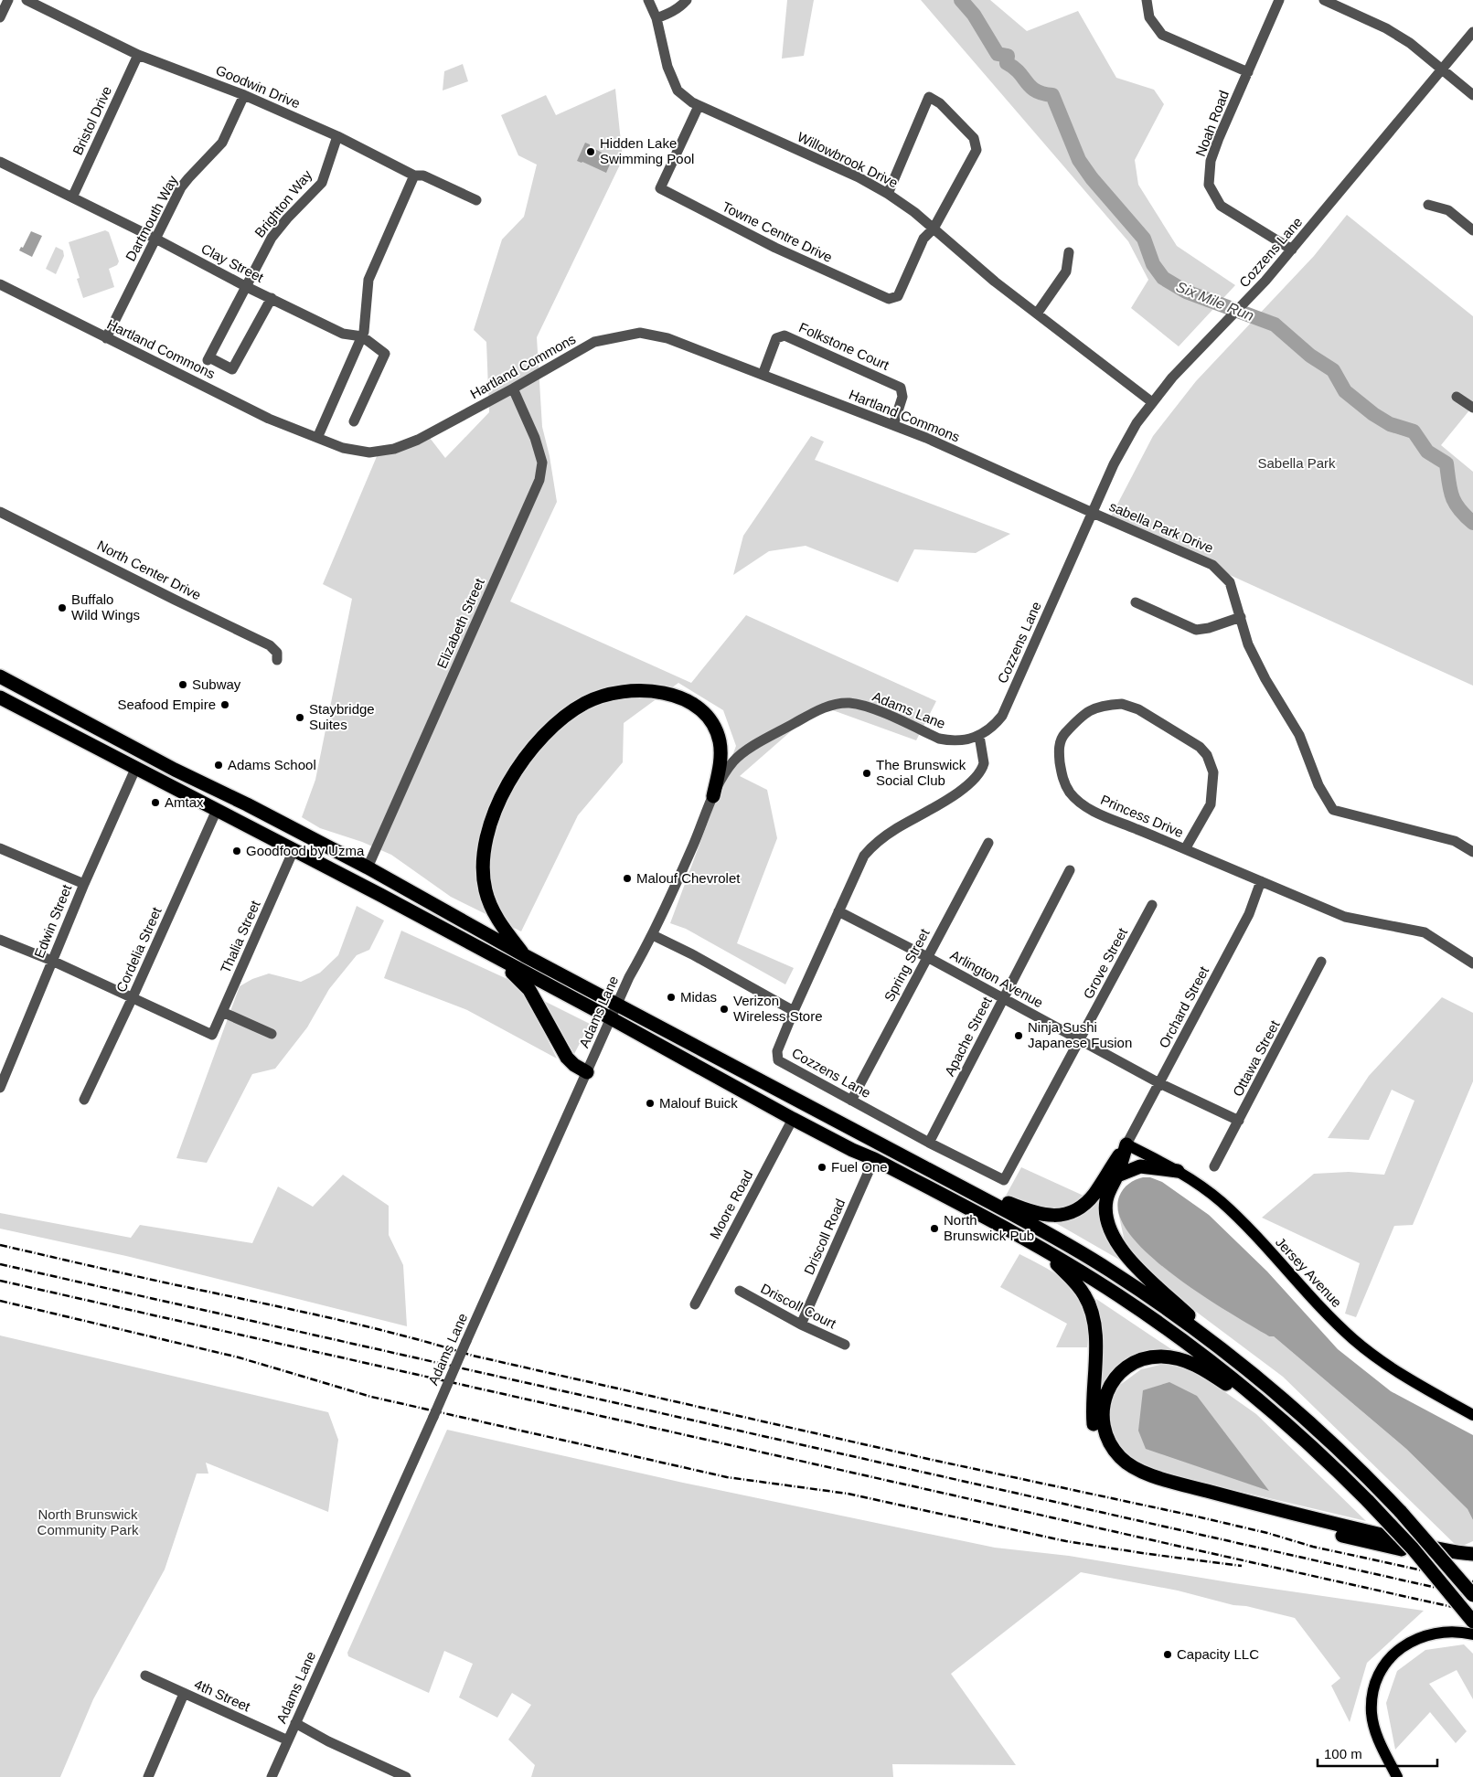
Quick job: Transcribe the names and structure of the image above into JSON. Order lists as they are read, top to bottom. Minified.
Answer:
{"streets":{"main road":["Jersey Avenue"],"street":["Goodwin Drive","Bristol Drive","Noah Road","Willowbrook Drive","Brighton Way","Dartmouth Way","Towne Centre Drive","Cozzens Lane","Clay Street","Folkstone Court","Hartland Commons","sabella Park Drive","North Center Drive","Elizabeth Street","Adams Lane","Princess Drive","Edwin Street","Thalia Street","Cordelia Street","Grove Street","Spring Street","Arlington Avenue","Orchard Street","Apache Street","Ottawa Street","Moore Road","Driscoll Road","Driscoll Court","4th Street"]},"crossings":[["Goodwin Drive","Bristol Drive"],["Goodwin Drive","Brighton Way"],["Goodwin Drive","Dartmouth Way"],["Bristol Drive","Clay Street"],["Noah Road","Cozzens Lane"],["Willowbrook Drive","Towne Centre Drive"],["Willowbrook Drive","Cozzens Lane"],["Brighton Way","Clay Street"],["Dartmouth Way","Clay Street"],["Dartmouth Way","Hartland Commons"],["Cozzens Lane","Hartland Commons"],["Cozzens Lane","sabella Park Drive"],["Cozzens Lane","Adams Lane"],["Cozzens Lane","Grove Street"],["Cozzens Lane","Spring Street"],["Cozzens Lane","Arlington Avenue"],["Cozzens Lane","Apache Street"],["Folkstone Court","Hartland Commons"],["Hartland Commons","sabella Park Drive"],["Hartland Commons","Elizabeth Street"],["Adams Lane","4th Street"],["Princess Drive","Orchard Street"],["Thalia Street","Cordelia Street"],["Grove Street","Arlington Avenue"],["Spring Street","Arlington Avenue"],["Arlington Avenue","Orchard Street"],["Arlington Avenue","Apache Street"],["Arlington Avenue","Ottawa Street"],["Orchard Street","Jersey Avenue"],["Driscoll Road","Driscoll Court"]],"water":["Six Mile Run"],"parks":["Sabella Park","North Brunswick Community Park"],"places":["Hidden Lake Swimming Pool","Buffalo Wild Wings","Subway","Seafood Empire","Staybridge Suites","Adams School","The Brunswick Social Club","Amtax","Goodfood by Uzma","Malouf Chevrolet","Midas","Verizon Wireless Store","Ninja Sushi Japanese Fusion","Malouf Buick","Fuel One","North Brunswick Pub","Capacity LLC"],"scale_bar":"100 m"}
